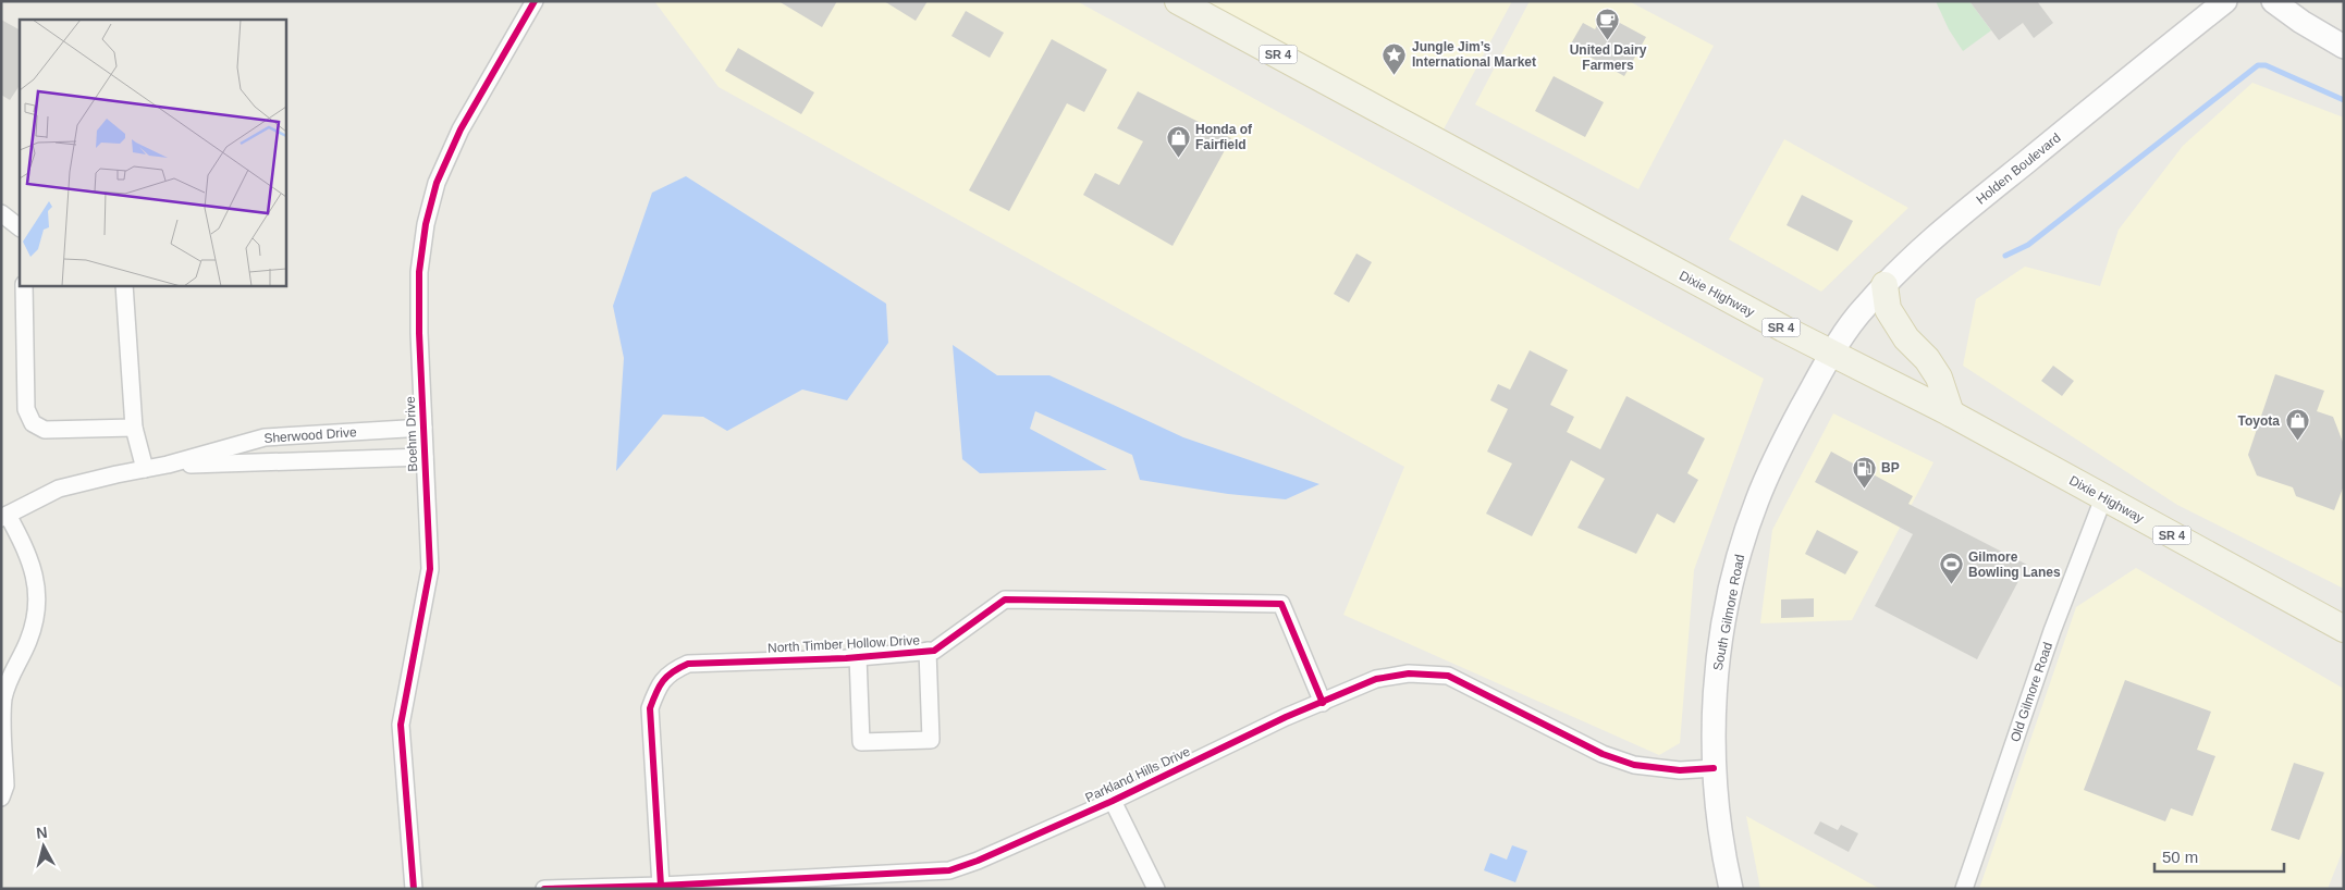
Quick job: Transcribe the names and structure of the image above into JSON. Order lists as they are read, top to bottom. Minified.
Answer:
{"streets":{"main road":["SR 4","Holden Boulevard","Dixie Highway","South Gilmore Road"],"street":["Boehm Drive","Sherwood Drive","North Timber Hollow Drive","Old Gilmore Road","Parkland Hills Drive"]},"crossings":[["Holden Boulevard","Dixie Highway"],["Holden Boulevard","South Gilmore Road"],["Dixie Highway","South Gilmore Road"],["Dixie Highway","Old Gilmore Road"],["Boehm Drive","Sherwood Drive"],["South Gilmore Road","Parkland Hills Drive"],["North Timber Hollow Drive","Parkland Hills Drive"]],"places":{"cafe":["United Dairy Farmers"],"place":["Jungle Jim’s International Market"],"shop":["Honda of Fairfield","Toyota"],"fuel station":["BP"],"sports":["Gilmore Bowling Lanes"]},"scale_bar":"50 m","north":"top"}
